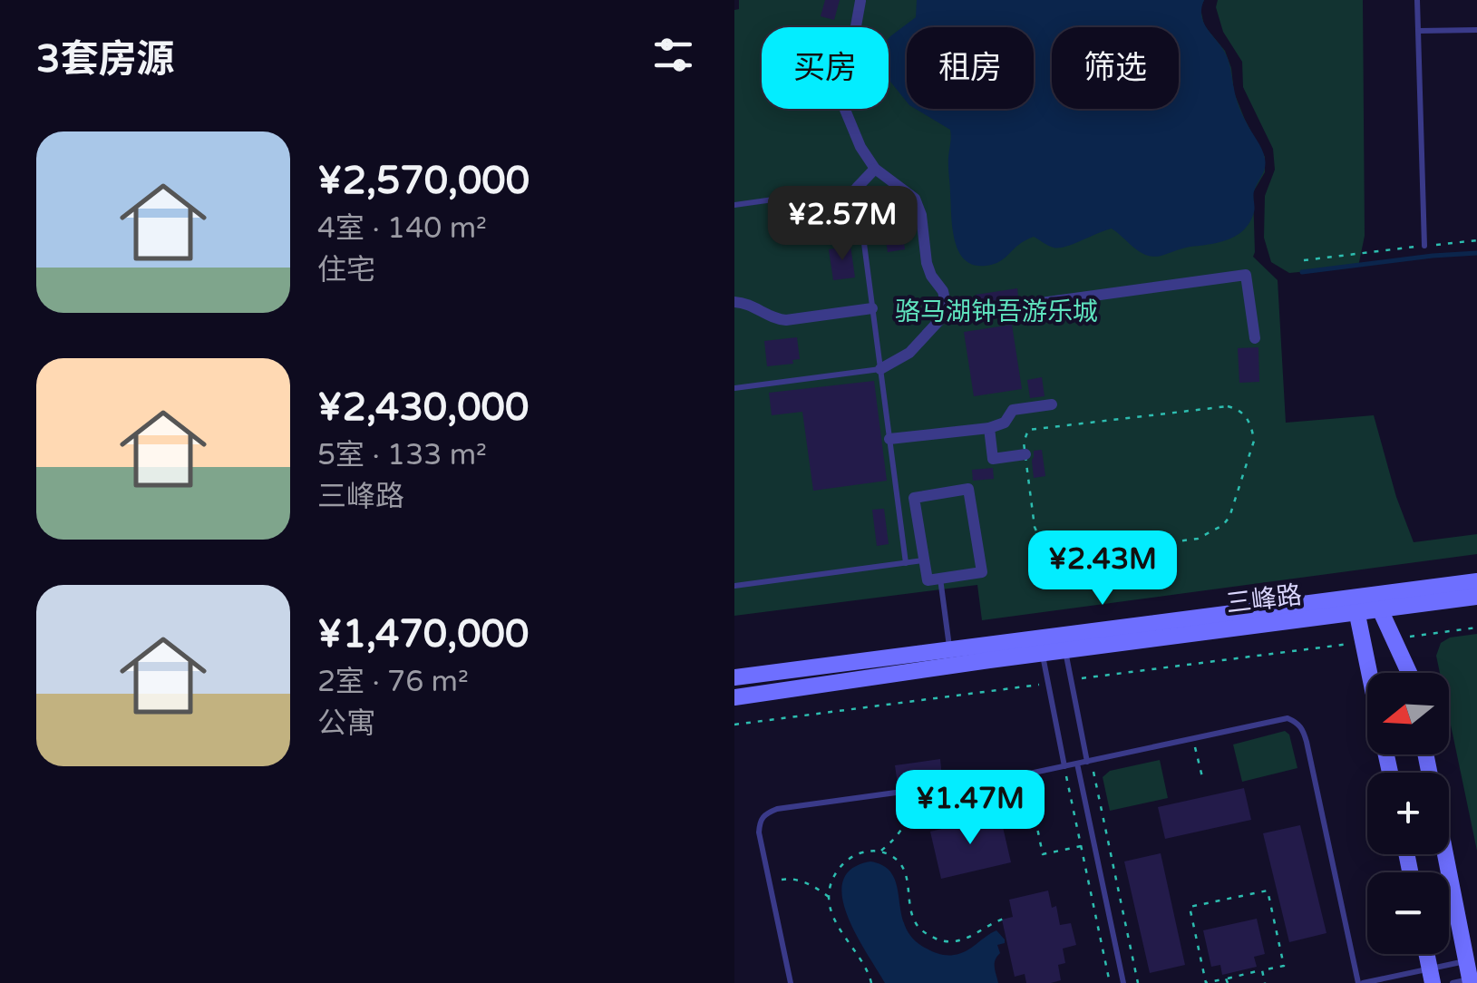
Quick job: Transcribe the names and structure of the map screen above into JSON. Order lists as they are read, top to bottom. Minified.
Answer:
{"streets":{"main road":["三峰路"]},"parks":["骆马湖钟吾游乐城"],"north":"left","page":{"heading":"3套房源","chip":["买房","租房","筛选"],"list":[{"name":"¥2,570,000","note":"4室 · 140 m² · 住宅"},{"name":"¥2,430,000","note":"5室 · 133 m² · 三峰路"},{"name":"¥1,470,000","note":"2室 · 76 m² · 公寓"}],"price":["¥2.57M","¥2.43M","¥1.47M"],"map_buttons":["+","−"]}}
